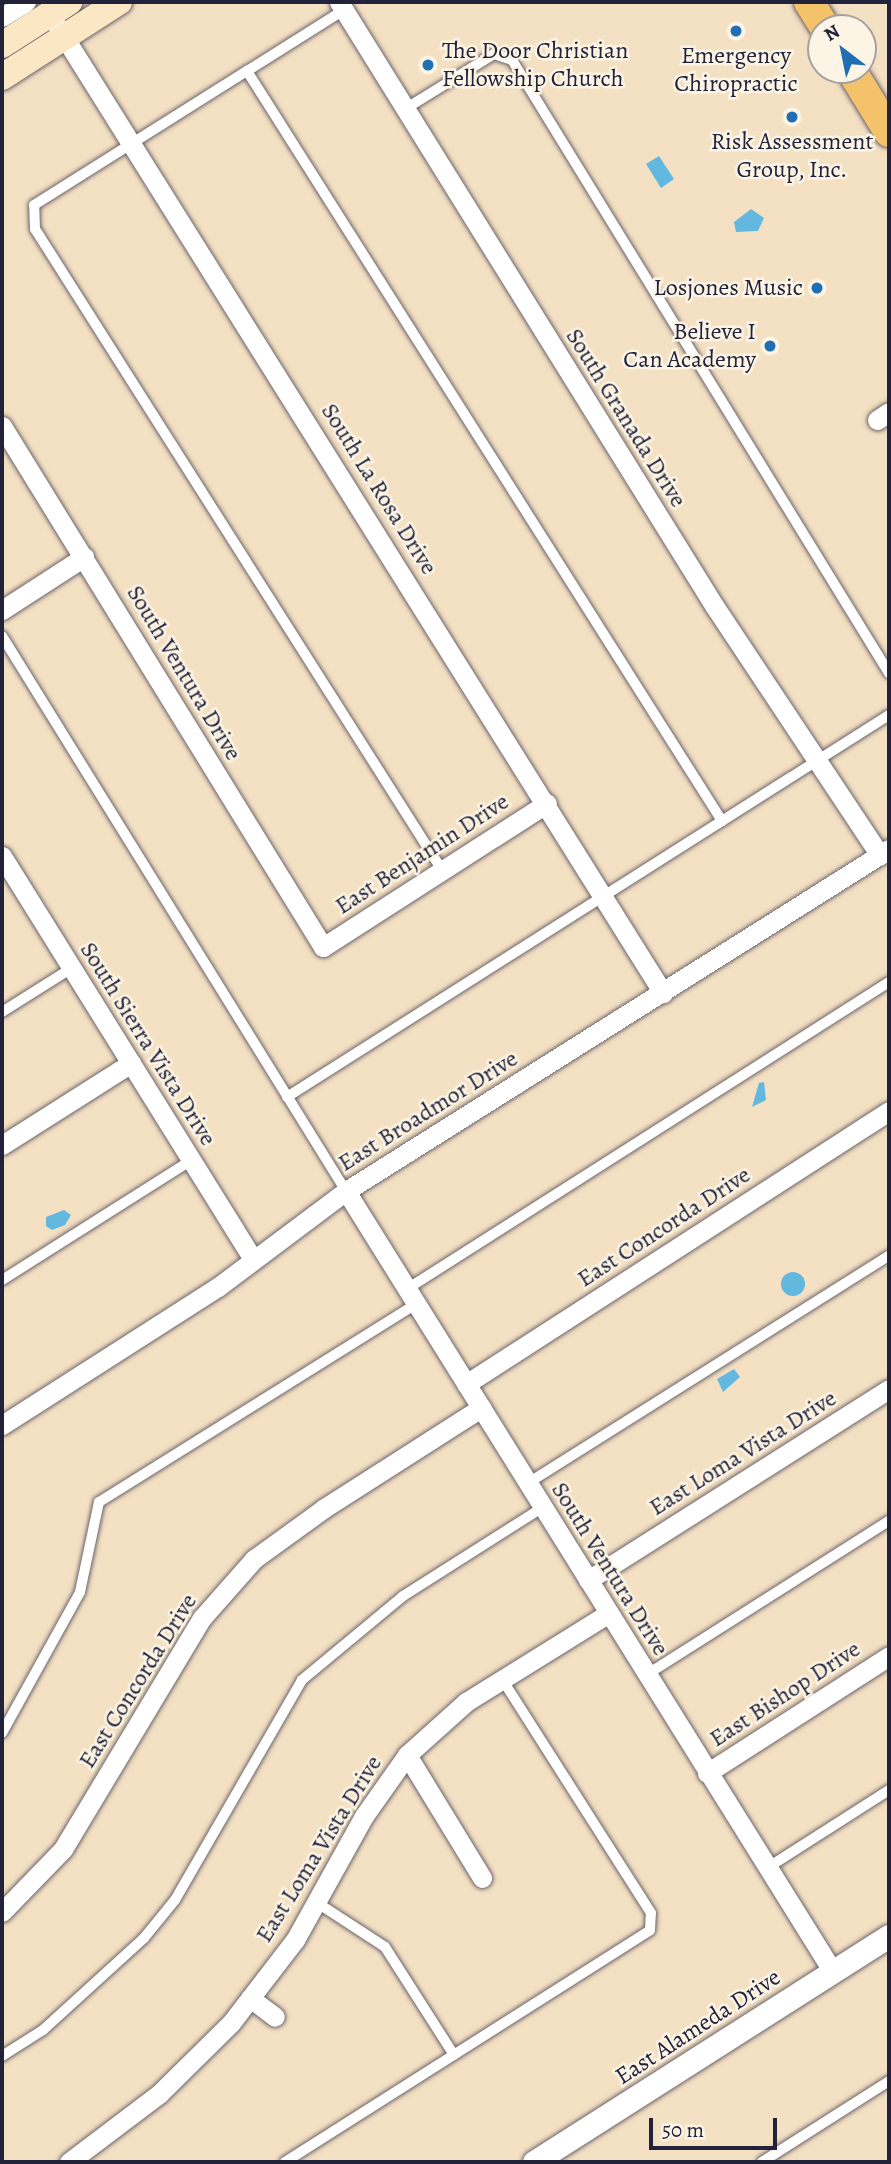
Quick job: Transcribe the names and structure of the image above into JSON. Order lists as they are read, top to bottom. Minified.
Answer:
{"streets":{"street":["South Granada Drive","South La Rosa Drive","South Ventura Drive","East Benjamin Drive","South Sierra Vista Drive","East Broadmor Drive","East Concorda Drive","East Loma Vista Drive","East Bishop Drive","East Alameda Drive"]},"crossings":[["South Granada Drive","East Broadmor Drive"],["South La Rosa Drive","East Benjamin Drive"],["South La Rosa Drive","East Broadmor Drive"],["South Ventura Drive","East Benjamin Drive"],["South Ventura Drive","East Broadmor Drive"],["South Ventura Drive","East Concorda Drive"],["South Ventura Drive","East Loma Vista Drive"],["South Ventura Drive","East Bishop Drive"],["South Ventura Drive","East Alameda Drive"],["South Sierra Vista Drive","East Broadmor Drive"]],"places":["Emergency Chiropractic","The Door Christian Fellowship Church","Risk Assessment Group, Inc.","Losjones Music","Believe I Can Academy"],"scale_bar":"50 m","north":"top left"}
